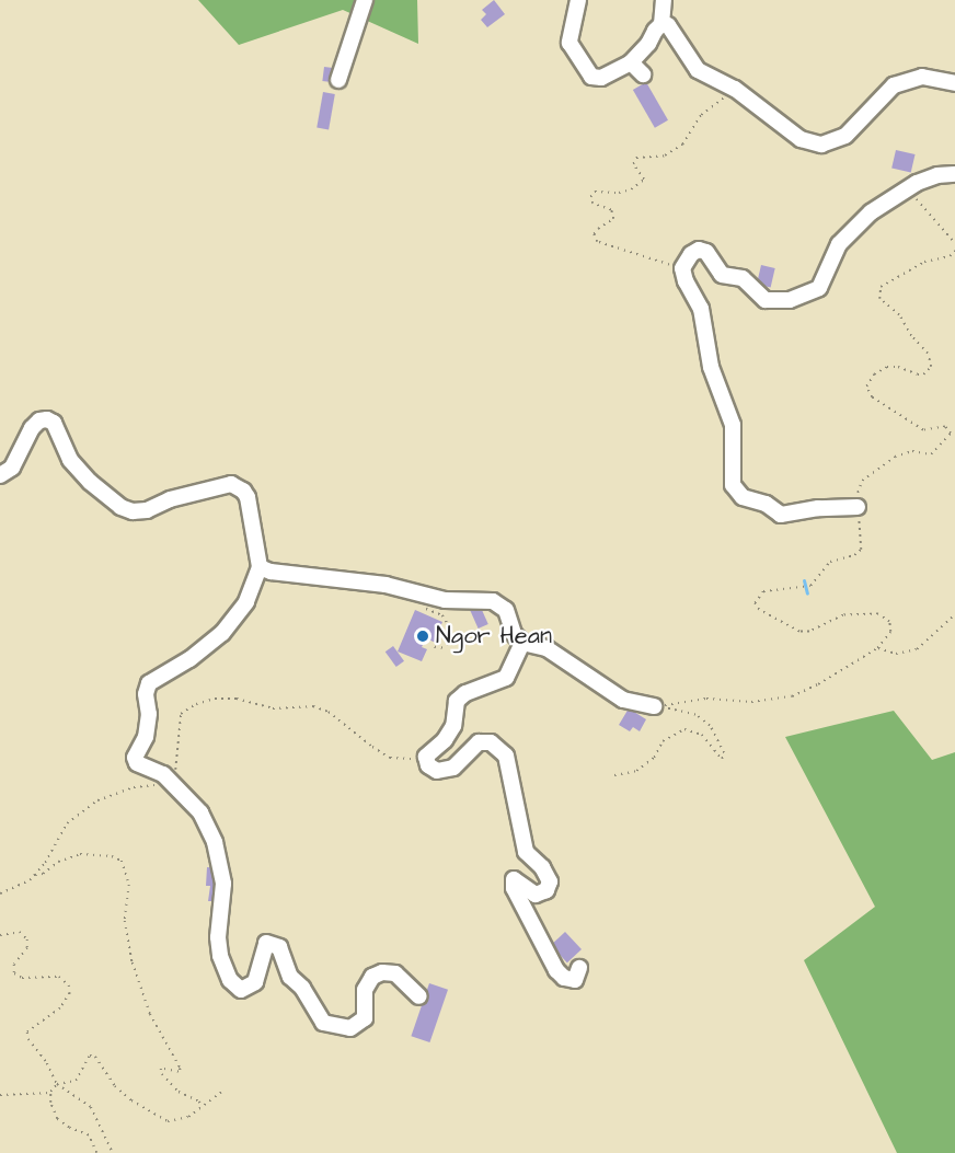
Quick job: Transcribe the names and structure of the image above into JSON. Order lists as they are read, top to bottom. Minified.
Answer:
{"places":["Ngor Hean"]}
